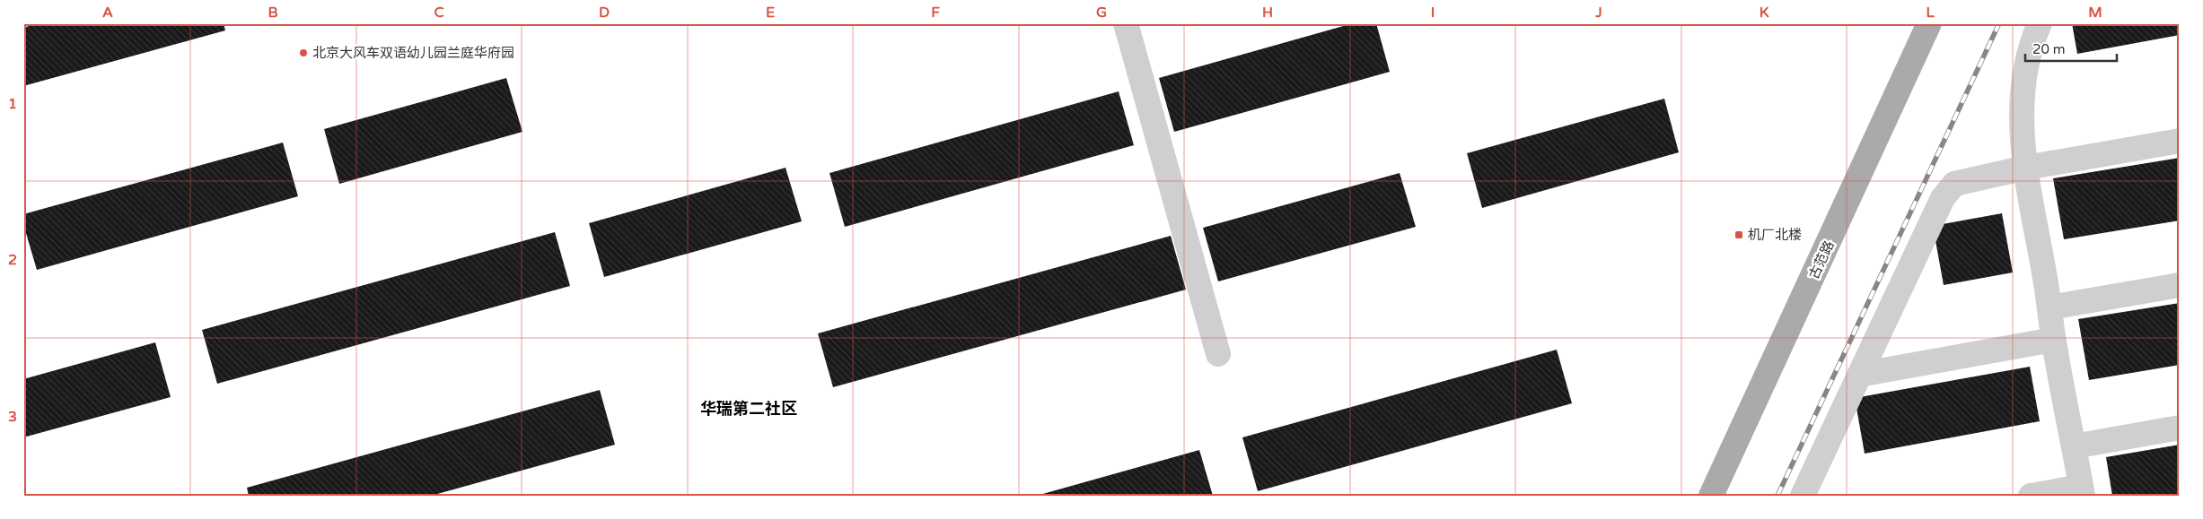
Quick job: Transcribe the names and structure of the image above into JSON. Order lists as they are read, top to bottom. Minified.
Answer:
{"streets":{"main road":["古范路"]},"districts":["华瑞第二社区"],"places":{"other":["北京大风车双语幼儿园兰庭华府园"],"transit":["机厂北楼"]},"scale_bar":"20 m","grid":{"columns":["A","B","C","D","E","F","G","H","I","J","K","L","M"],"rows":["1","2","3"]}}
